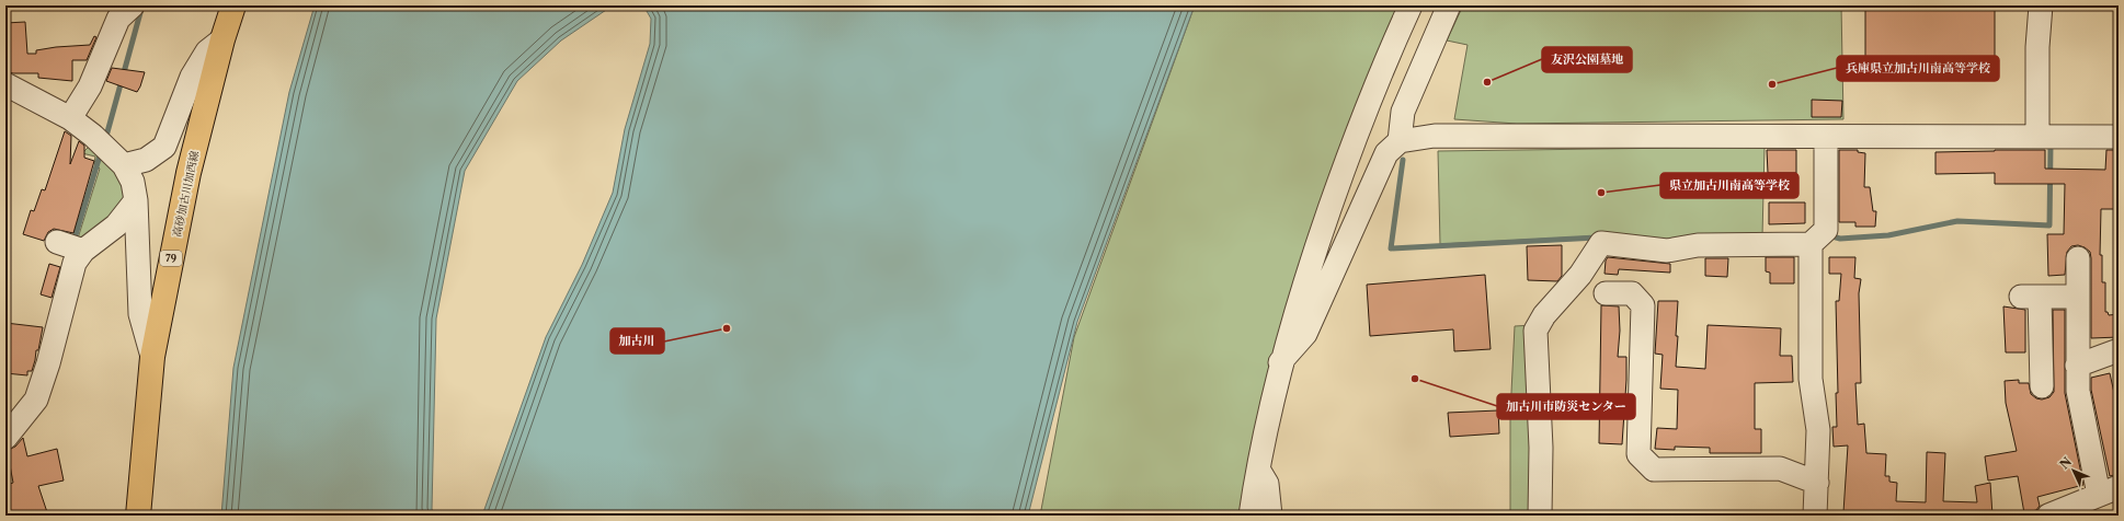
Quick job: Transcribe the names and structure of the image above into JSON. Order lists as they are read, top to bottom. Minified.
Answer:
{"streets":{"main road":["高砂加古川加西線","79"]},"places":["友沢公園墓地","兵庫県立加古川南高等学校","県立加古川南高等学校","加古川","加古川市防災センター"],"north":"top left"}
